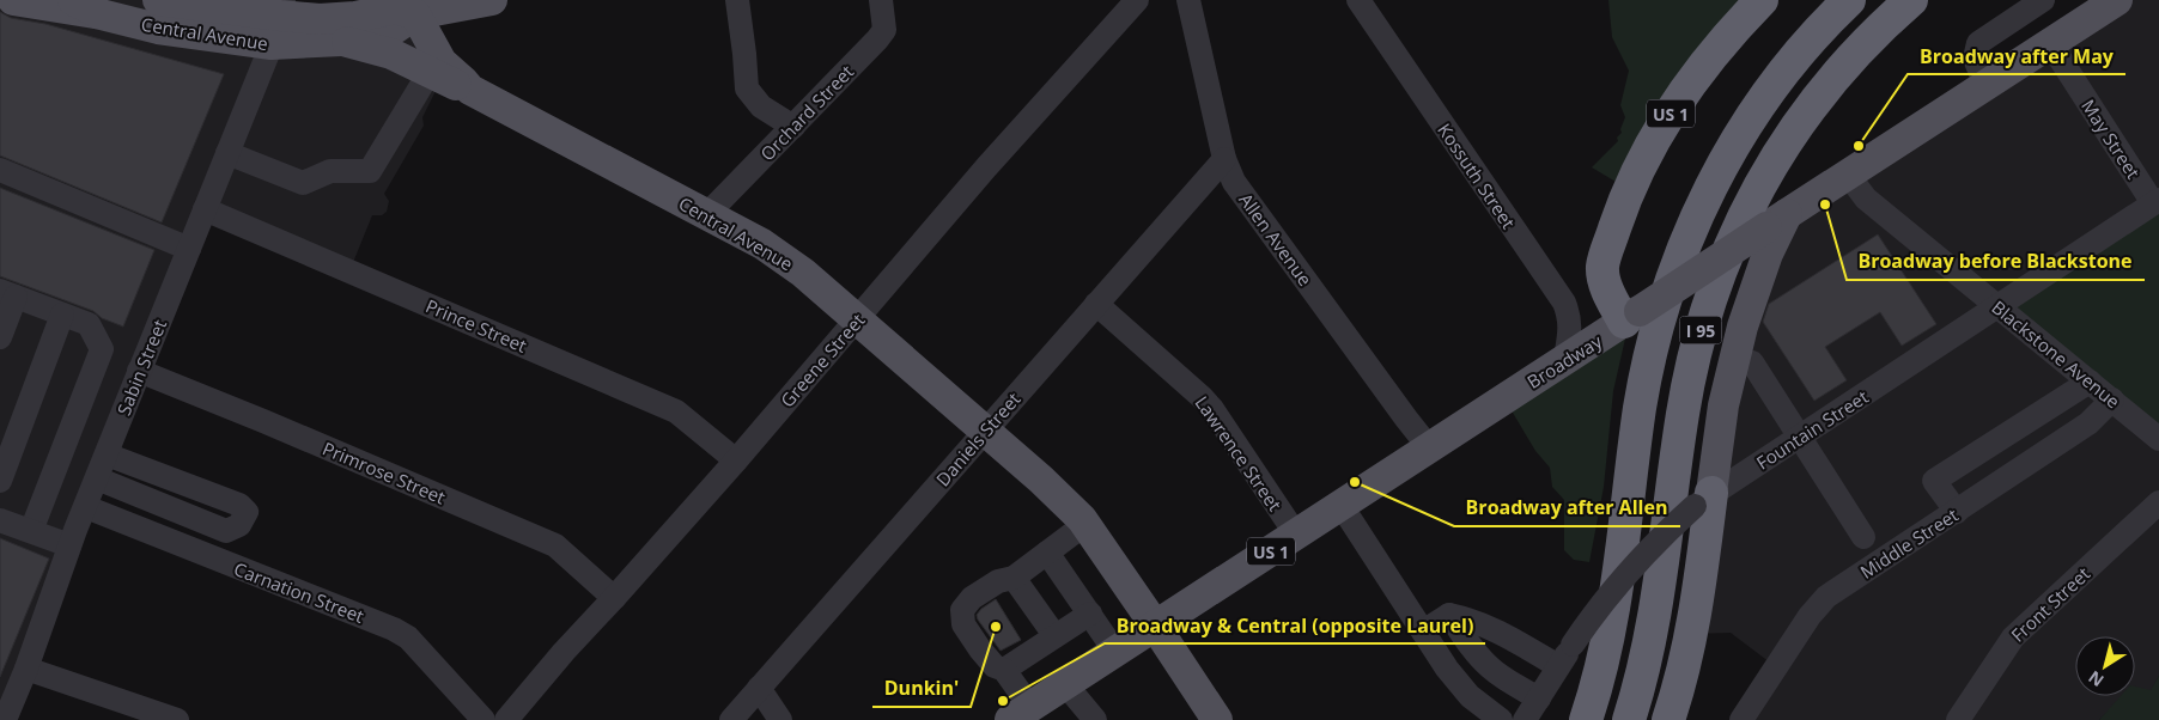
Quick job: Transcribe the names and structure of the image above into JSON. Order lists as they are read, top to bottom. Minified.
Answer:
{"streets":{"highway":["US 1","I 95"],"main road":["Central Avenue","Broadway"],"street":["Orchard Street","May Street","Kossuth Street","Allen Avenue","Prince Street","Blackstone Avenue","Greene Street","Sabin Street","Fountain Street","Daniels Street","Lawrence Street","Primrose Street","Middle Street","Carnation Street","Front Street"]},"crossings":[["Central Avenue","Orchard Street"],["Central Avenue","Greene Street"],["Central Avenue","Broadway"],["Central Avenue","Sabin Street"],["Central Avenue","Daniels Street"],["US 1","Broadway"],["May Street","Broadway"],["May Street","Fountain Street"],["Kossuth Street","Broadway"],["Allen Avenue","Broadway"],["Allen Avenue","Daniels Street"],["Prince Street","Greene Street"],["Prince Street","Sabin Street"],["Blackstone Avenue","Broadway"],["Blackstone Avenue","Fountain Street"],["Blackstone Avenue","Middle Street"],["Greene Street","Primrose Street"],["Broadway","Lawrence Street"],["Sabin Street","Primrose Street"],["Sabin Street","Carnation Street"],["Daniels Street","Lawrence Street"]],"places":["Broadway after May","Broadway before Blackstone","Broadway after Allen","Dunkin'","Broadway & Central (opposite Laurel)"],"north":"bottom left"}
